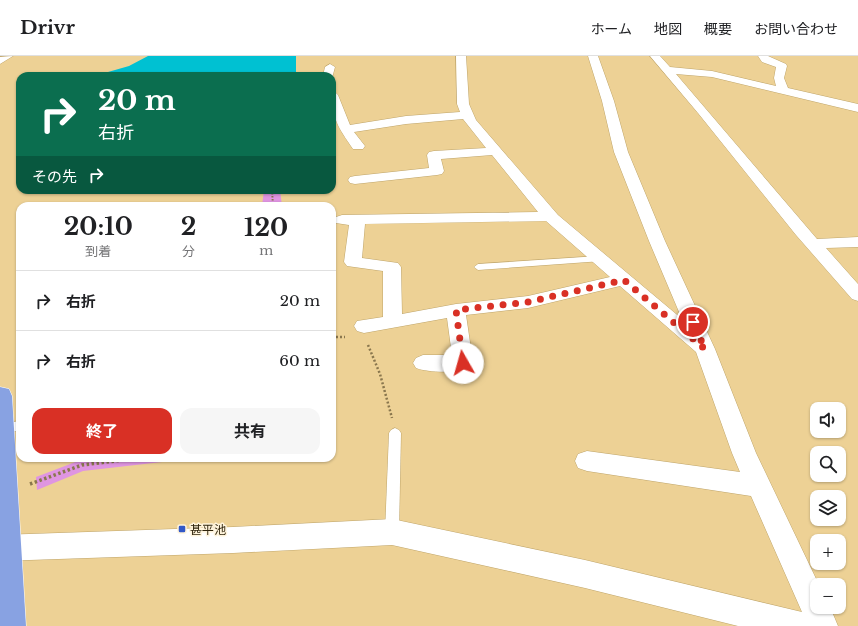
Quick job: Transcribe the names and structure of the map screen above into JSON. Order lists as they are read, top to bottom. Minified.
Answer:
{"places":{"transit":["甚平池"]},"page":{"header":"Drivr","nav":["ホーム","地図","概要","お問い合わせ"],"turn":["20 m","右折"],"then":"その先","eta":["20:10","到着","2","分","120","m"],"list":[{"name":"右折","value":"20 m"},{"name":"右折","value":"60 m"}],"buttons":["終了","共有"],"map_buttons":["+","−"]}}
